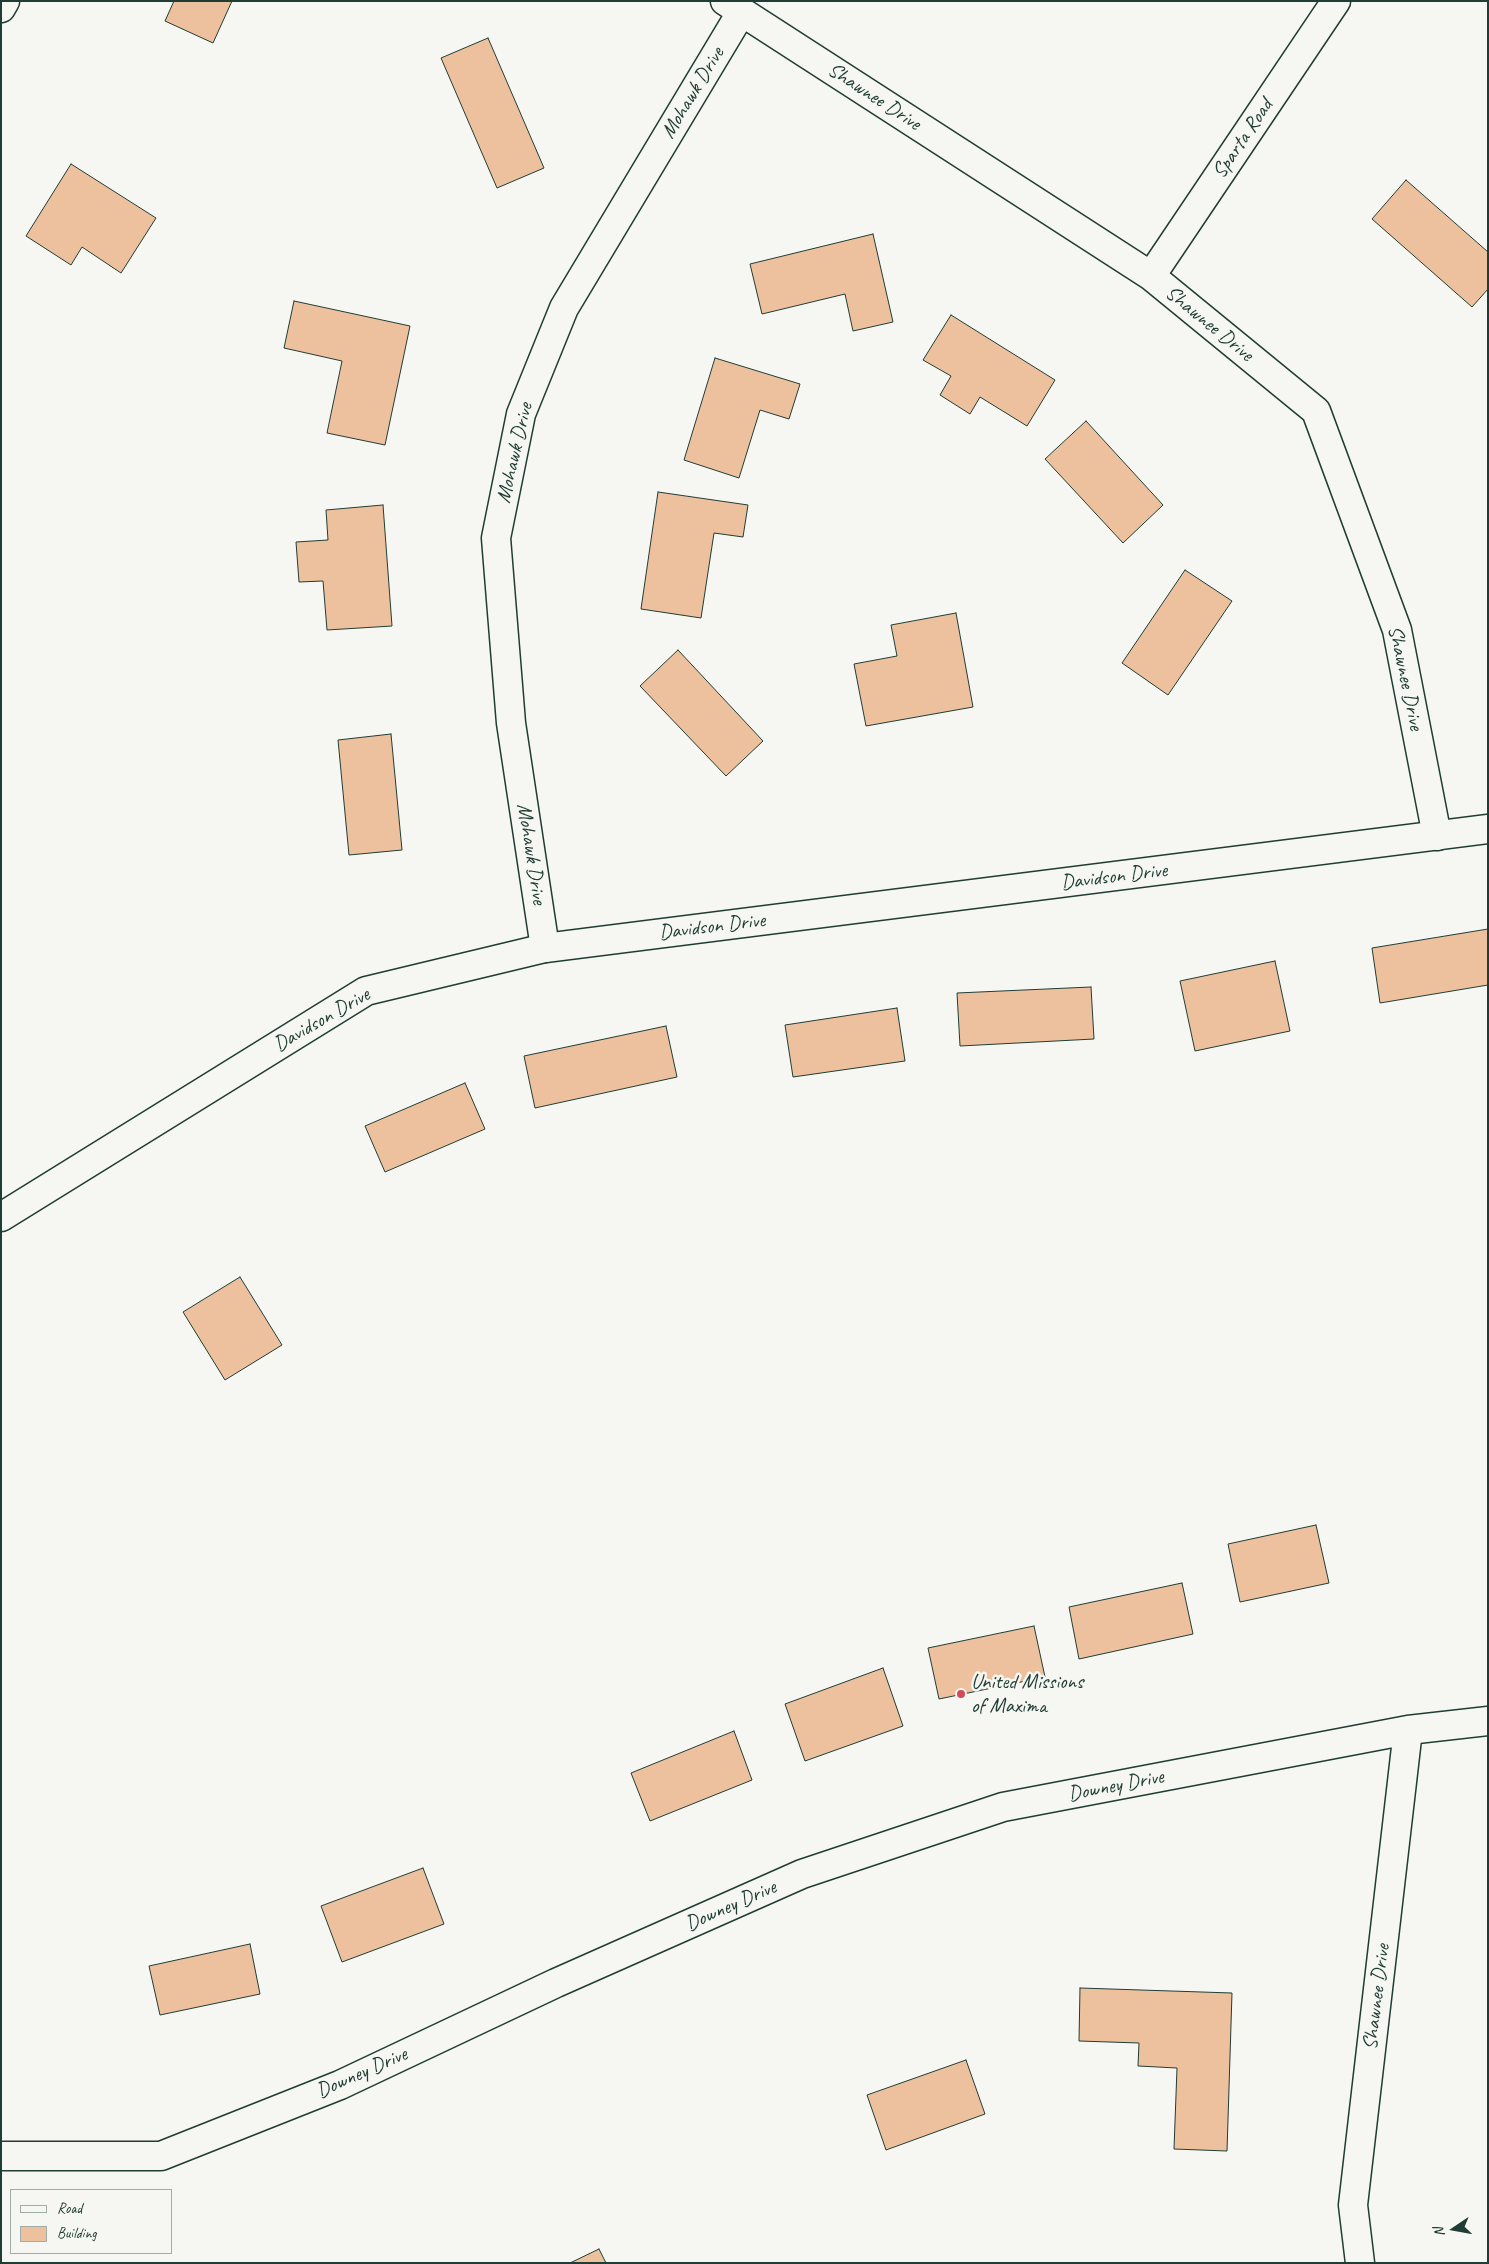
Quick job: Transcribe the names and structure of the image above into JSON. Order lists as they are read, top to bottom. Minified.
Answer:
{"streets":{"street":["Mohawk Drive","Shawnee Drive","Sparta Road","Davidson Drive","Downey Drive"]},"crossings":[["Mohawk Drive","Shawnee Drive"],["Mohawk Drive","Davidson Drive"],["Shawnee Drive","Sparta Road"],["Shawnee Drive","Davidson Drive"],["Shawnee Drive","Downey Drive"]],"places":["United Missions of Maxima"],"legend":["Road","Building"],"north":"left"}
